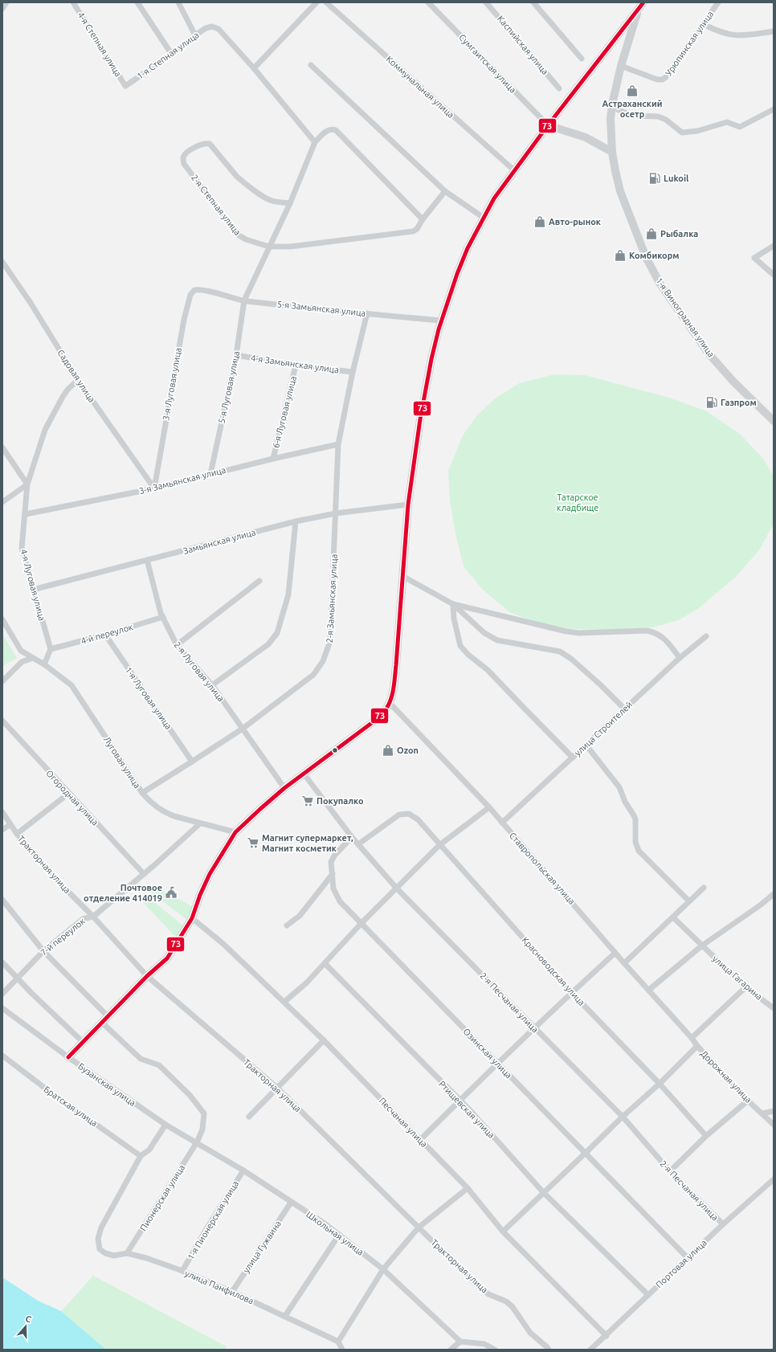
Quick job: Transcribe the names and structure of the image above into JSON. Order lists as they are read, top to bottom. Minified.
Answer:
{"streets":{"street":["Урюпинская улица","4-я Степная улица","Каспийская улица","1-я Степная улица","Сумгаитская улица","Коммунальная улица","2-я Степная улица","5-я Замьянская улица","1-я Виноградная улица","4-я Замьянская улица","Садовая улица","3-я Луговая улица","5-я Луговая улица","6-я Луговая улица","3-я Замьянская улица","Замьянская улица","4-я Луговая улица","2-я Замьянская улица","4-й переулок","2-я Луговая улица","1-я Луговая улица","улица Строителей","Луговая улица","Огородная улица","Тракторная улица","Ставропольская улица","7-й переулок","Красноводская улица","улица Гагарина","2-я Песчаная улица","Озинская улица","Дорожная улица","Бузанская улица","Братская улица","Ртищевская улица","Песчаная улица","Пионерская улица","1-я Пионерская улица","Школьная улица","улица Гужвина","Портовая улица","улица Панфилова"]},"crossings":[["Урюпинская улица","1-я Виноградная улица"],["4-я Степная улица","1-я Степная улица"],["2-я Степная улица","5-я Луговая улица"],["5-я Замьянская улица","3-я Луговая улица"],["5-я Замьянская улица","5-я Луговая улица"],["5-я Замьянская улица","2-я Замьянская улица"],["4-я Замьянская улица","5-я Луговая улица"],["4-я Замьянская улица","6-я Луговая улица"],["4-я Замьянская улица","2-я Замьянская улица"],["Садовая улица","3-я Луговая улица"],["Садовая улица","3-я Замьянская улица"],["Садовая улица","4-я Луговая улица"],["3-я Луговая улица","3-я Замьянская улица"],["5-я Луговая улица","3-я Замьянская улица"],["6-я Луговая улица","3-я Замьянская улица"],["3-я Замьянская улица","4-я Луговая улица"],["3-я Замьянская улица","2-я Замьянская улица"],["Замьянская улица","4-я Луговая улица"],["Замьянская улица","2-я Замьянская улица"],["Замьянская улица","2-я Луговая улица"],["4-я Луговая улица","4-й переулок"],["2-я Замьянская улица","2-я Луговая улица"],["2-я Замьянская улица","1-я Луговая улица"],["2-я Замьянская улица","Луговая улица"],["4-й переулок","2-я Луговая улица"],["4-й переулок","1-я Луговая улица"],["улица Строителей","Ставропольская улица"],["Луговая улица","7-й переулок"],["Огородная улица","7-й переулок"],["Тракторная улица","7-й переулок"],["Ставропольская улица","Дорожная улица"],["Красноводская улица","2-я Песчаная улица"],["2-я Песчаная улица","Озинская улица"],["2-я Песчаная улица","Портовая улица"],["Озинская улица","Портовая улица"],["Бузанская улица","Школьная улица"],["Братская улица","улица Панфилова"],["Ртищевская улица","Портовая улица"],["Песчаная улица","Портовая улица"],["Пионерская улица","Школьная улица"],["Пионерская улица","улица Панфилова"],["1-я Пионерская улица","Школьная улица"],["1-я Пионерская улица","улица Панфилова"],["Школьная улица","улица Гужвина"],["улица Гужвина","улица Панфилова"]],"parks":["Татарское кладбище"],"places":{"shop":["Астраханский осетр","Авто-рынок","Рыбалка","Комбикорм","Ozon"],"fuel station":["Lukoil","Газпром"],"supermarket":["Покупалко","Магнит супермаркет, Магнит косметик"],"public building":["Почтовое отделение 414019"]},"lines":["transit line 73"],"north":"top"}
